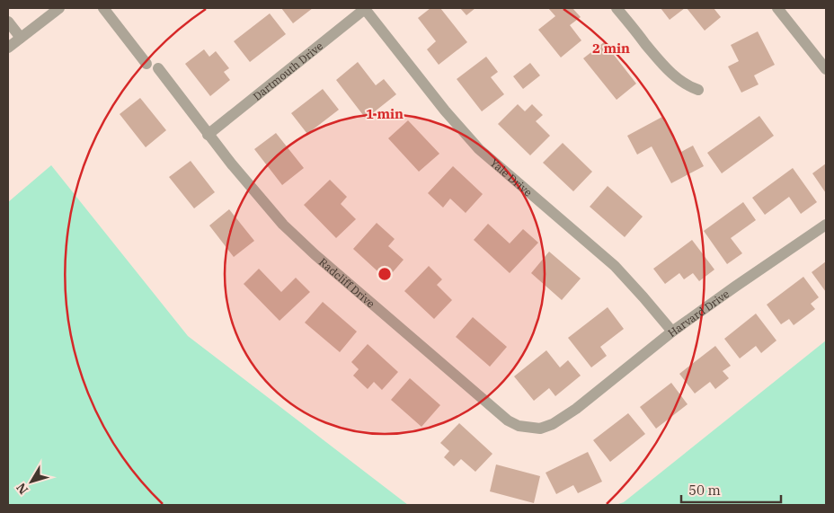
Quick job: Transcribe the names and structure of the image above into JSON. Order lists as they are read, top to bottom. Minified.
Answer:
{"streets":{"street":["Dartmouth Drive","Yale Drive","Radcliff Drive","Harvard Drive"]},"crossings":[["Dartmouth Drive","Yale Drive"],["Dartmouth Drive","Radcliff Drive"],["Yale Drive","Harvard Drive"],["Radcliff Drive","Harvard Drive"]],"scale_bar":"50 m","north":"bottom left","rings":["2 min","1 min"]}
